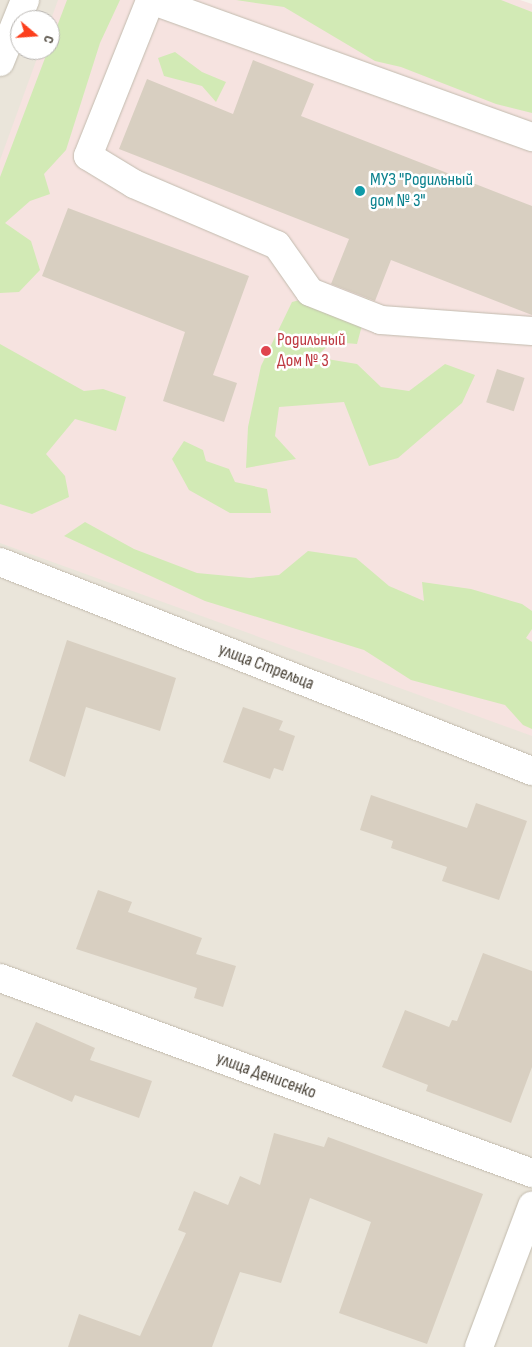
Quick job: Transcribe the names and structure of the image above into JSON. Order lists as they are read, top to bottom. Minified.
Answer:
{"streets":{"street":["улица Стрельца","улица Денисенко"]},"places":["МУЗ \"Родильный дом № 3\"","Родильный Дом № 3"],"north":"right"}
